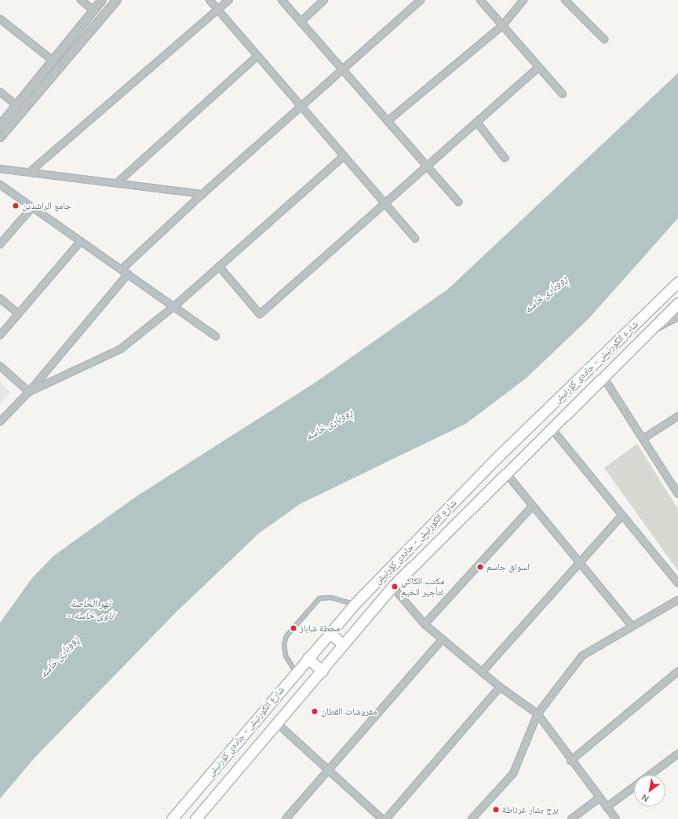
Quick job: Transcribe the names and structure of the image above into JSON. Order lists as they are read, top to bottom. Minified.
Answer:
{"streets":{"main road":["شارع الكورنيش - جادەی کۆرنیش"]},"water":["ڕووباری خاسە","نهر الخاصة - ئاوی خاسە"],"places":["جامع الراشدين","اسواق جاسم","مكتب الكاكي لتأجير الخيم","محطة شاباز","مفروشات القطان","برج بشار غرناطة"],"north":"bottom left"}
